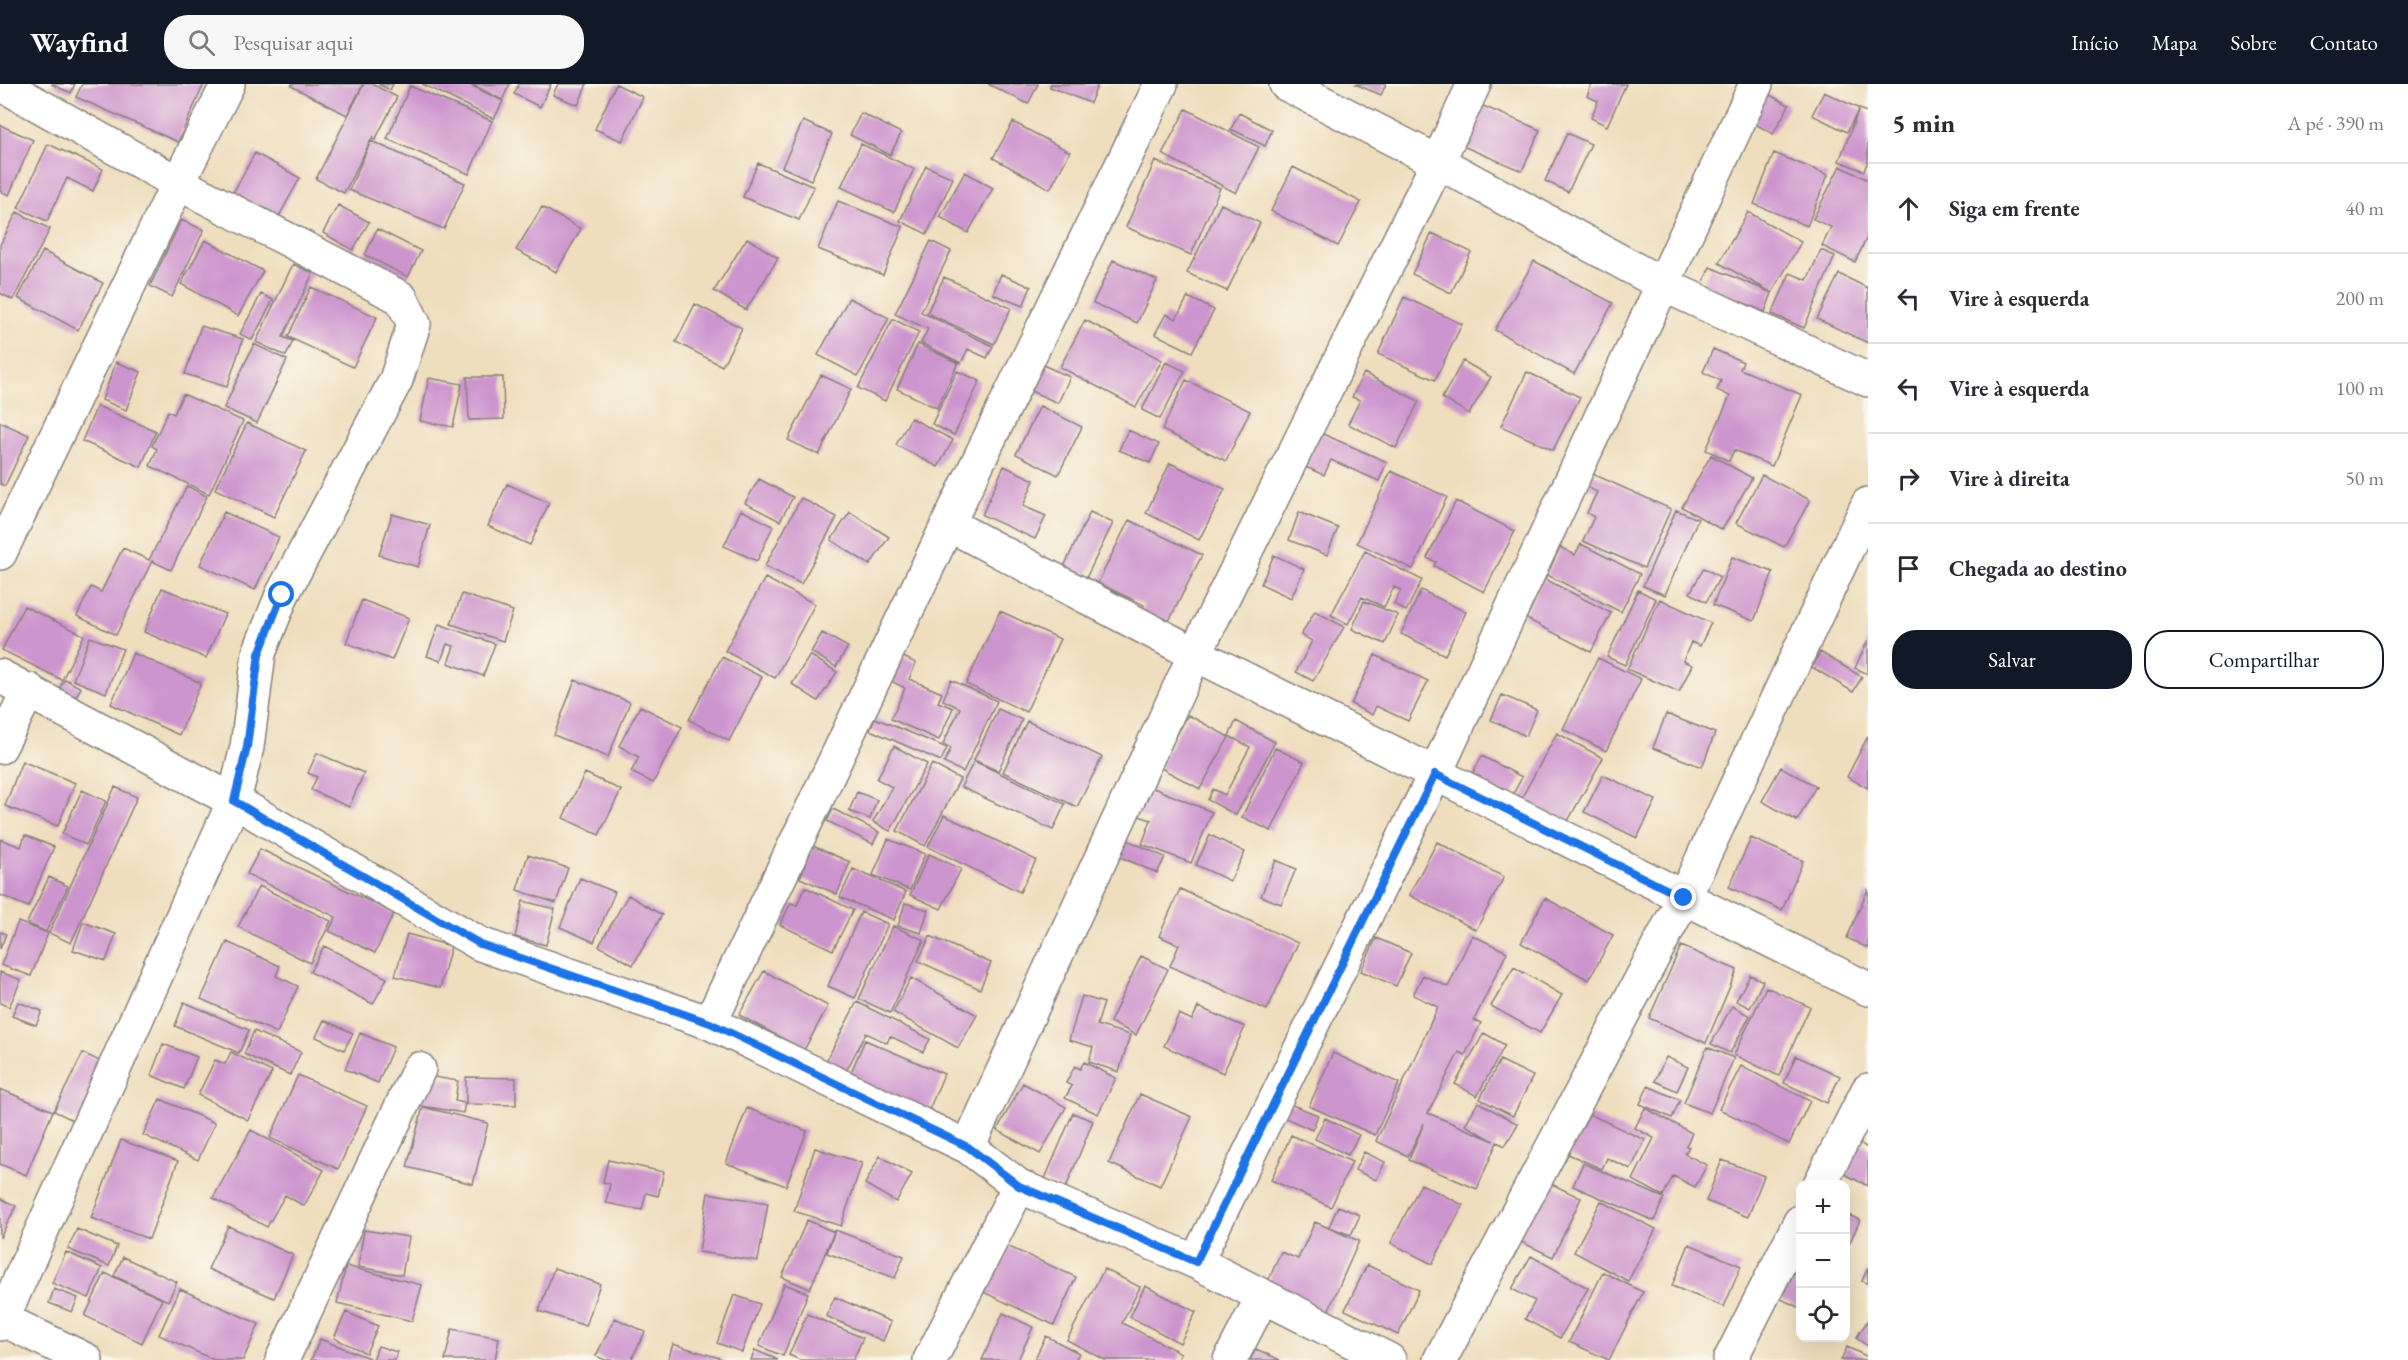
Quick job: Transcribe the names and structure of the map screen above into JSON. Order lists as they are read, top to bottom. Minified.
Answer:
{"page":{"header":"Wayfind","search":"Pesquisar aqui","nav":["Início","Mapa","Sobre","Contato"],"heading":["5 min","A pé · 390 m"],"list":[["Siga em frente","40 m"],["Vire à esquerda","200 m"],["Vire à esquerda","100 m"],["Vire à direita","50 m"],"Chegada ao destino"],"buttons":["Salvar","Compartilhar"],"map_buttons":["+","−"]}}
